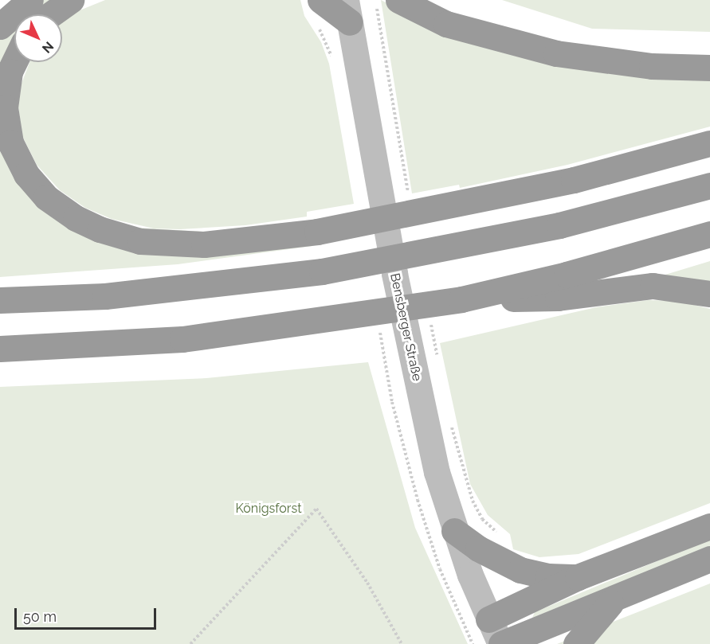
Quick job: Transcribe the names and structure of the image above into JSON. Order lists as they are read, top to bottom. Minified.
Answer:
{"streets":{"main road":["Bensberger Straße"]},"parks":["Königsforst"],"scale_bar":"50 m","north":"bottom right"}
